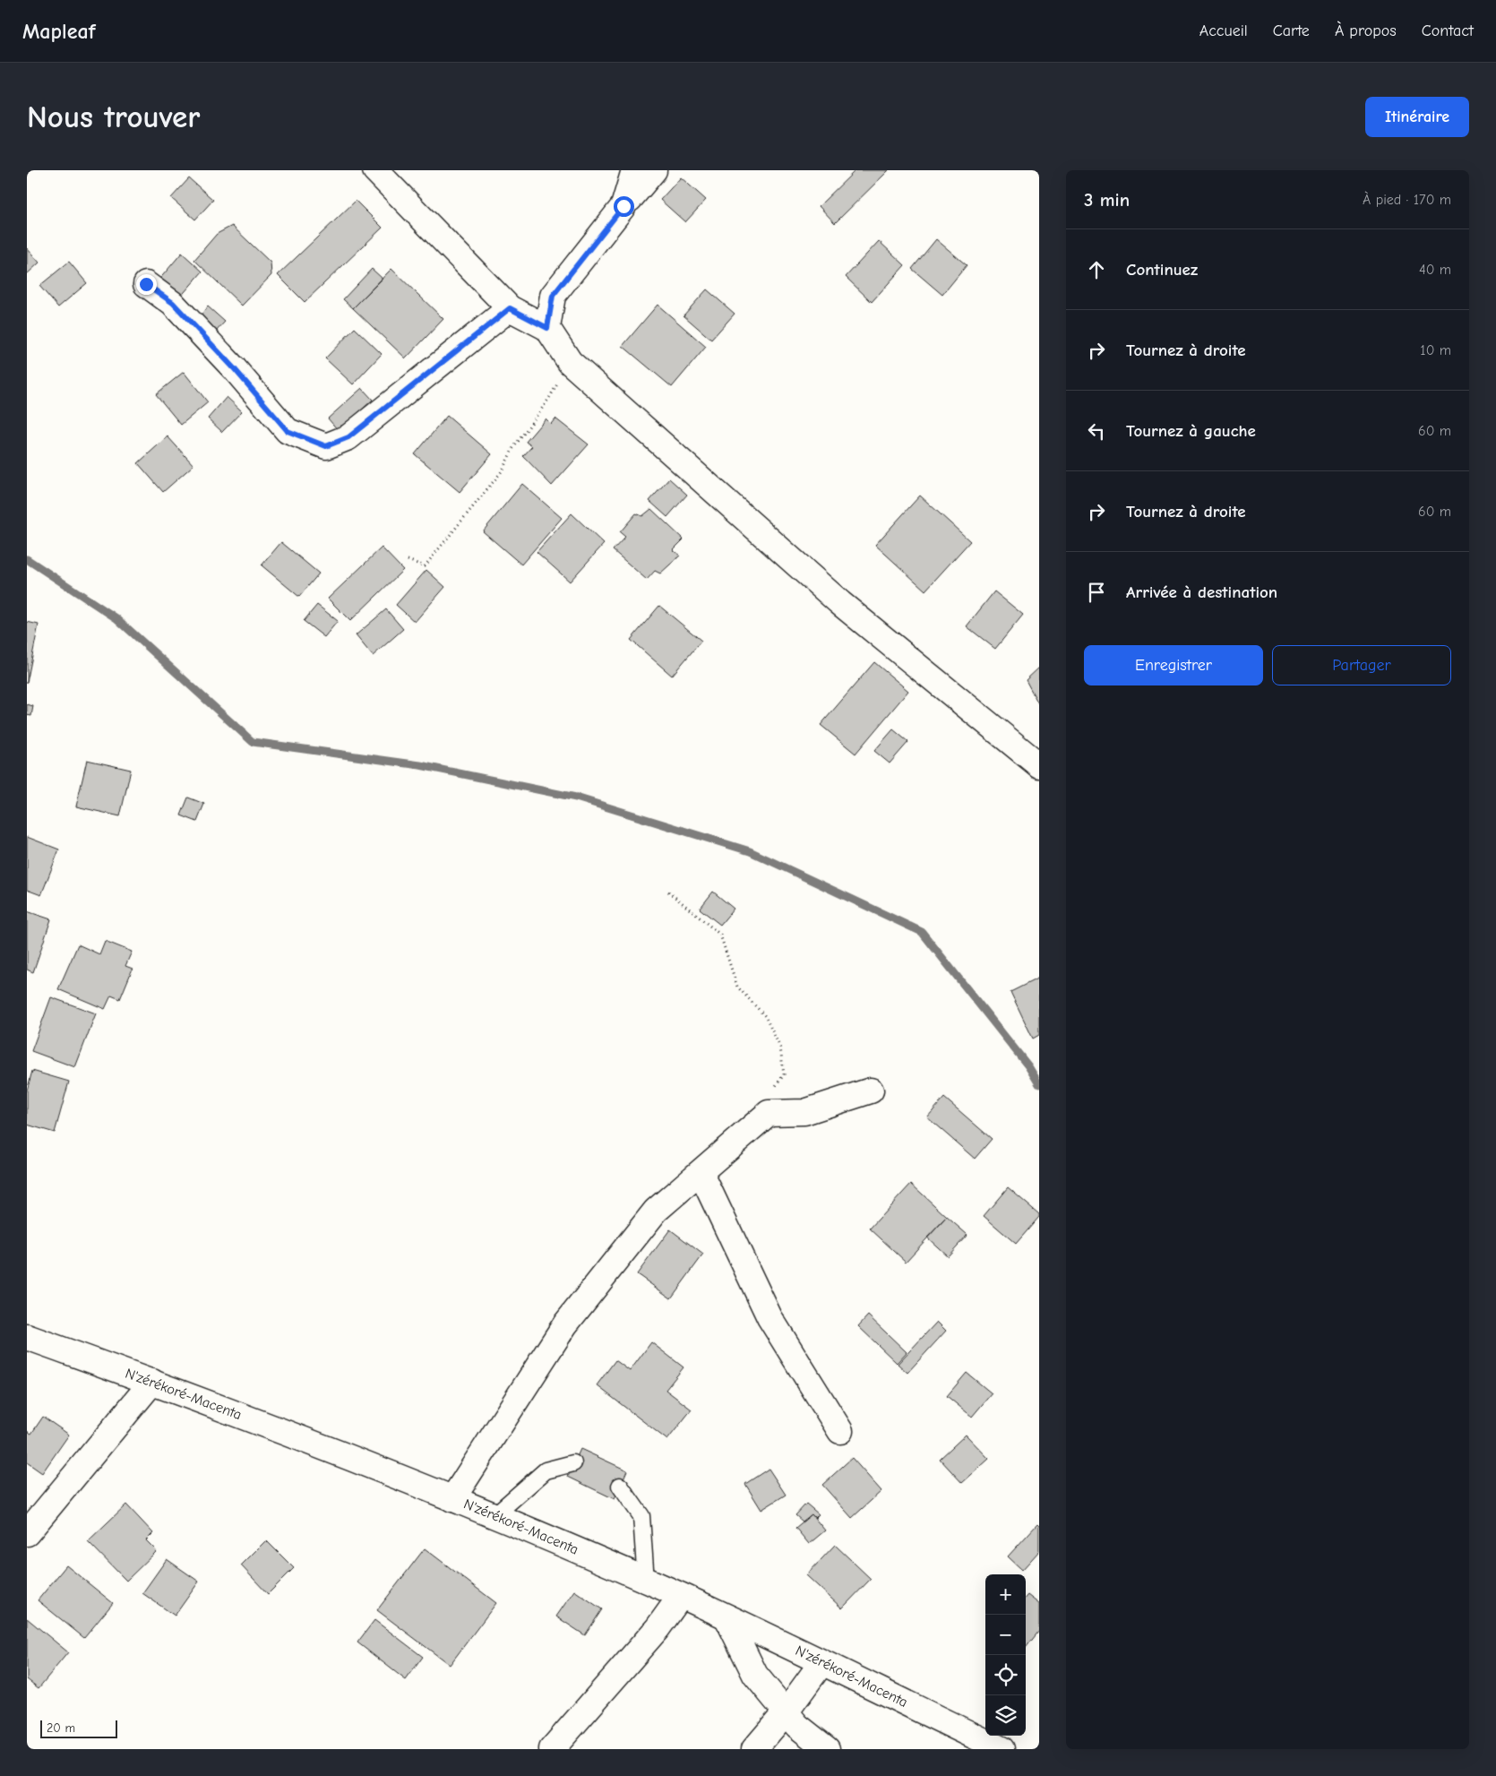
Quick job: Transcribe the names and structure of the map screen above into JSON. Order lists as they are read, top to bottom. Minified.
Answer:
{"streets":{"main road":["N'zérékoré-Macenta"]},"scale_bar":"20 m","page":{"header":"Mapleaf","nav":["Accueil","Carte","À propos","Contact"],"buttons":["Itinéraire",["Enregistrer","Partager"]],"title":"Nous trouver","heading":["3 min","À pied · 170 m"],"list":[["Continuez","40 m"],["Tournez à droite","10 m"],["Tournez à gauche","60 m"],["Tournez à droite","60 m"],"Arrivée à destination"],"map_buttons":["+","−"],"scale":"20 m"}}
